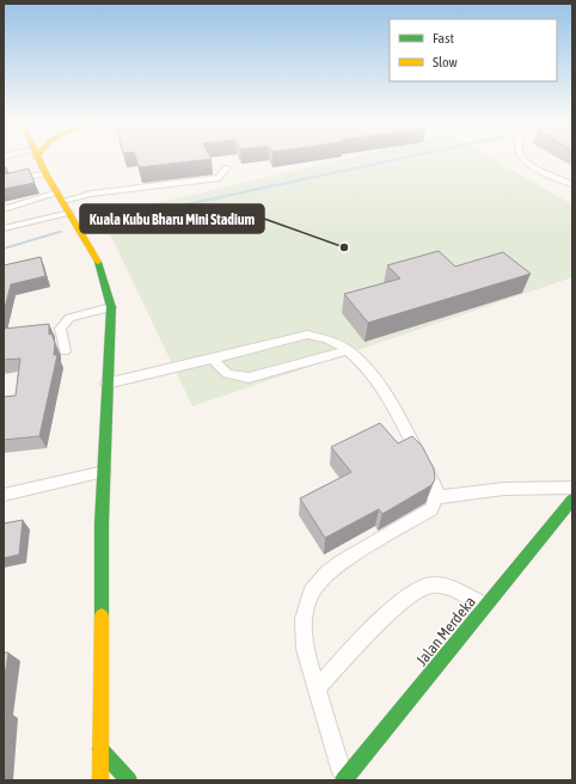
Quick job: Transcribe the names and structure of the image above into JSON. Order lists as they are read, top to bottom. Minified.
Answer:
{"streets":{"main road":["Jalan Merdeka"]},"places":["Kuala Kubu Bharu Mini Stadium"],"legend":["Fast","Slow"]}
